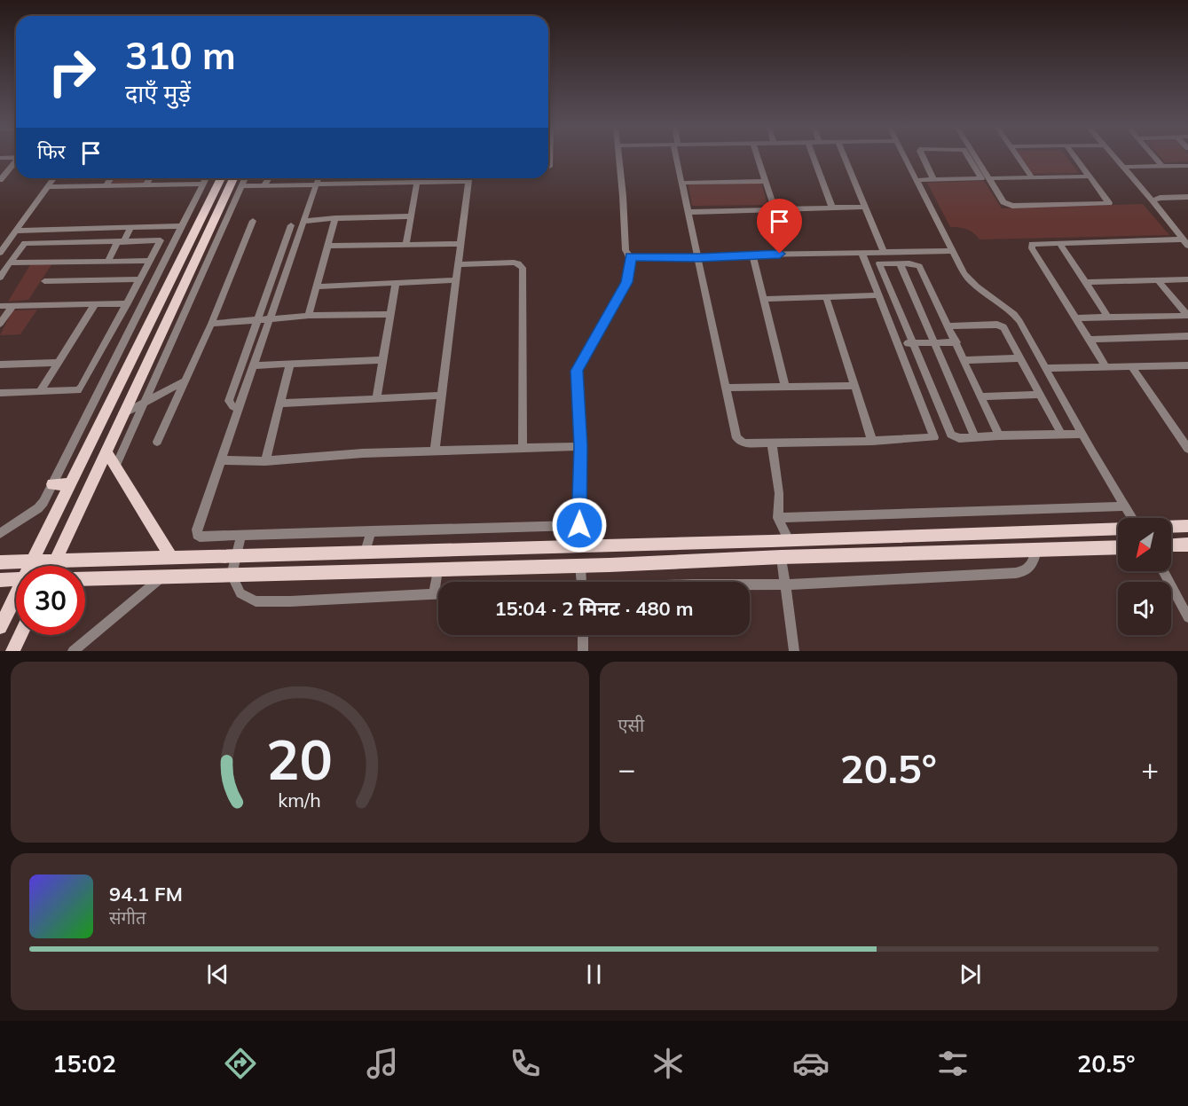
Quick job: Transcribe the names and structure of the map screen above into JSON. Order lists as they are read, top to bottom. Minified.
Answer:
{"north":"bottom left","page":{"turn":["310 m","दाएँ मुड़ें"],"then":"फिर","limit":"30","trip":"15:04 · 2 मिनट · 480 m","tile":"एसी","heat":["−","20.5°","+"],"song":["94.1 FM","संगीत"],"tabs":["15:02","20.5°"],"gauge":["20","km/h"]}}
